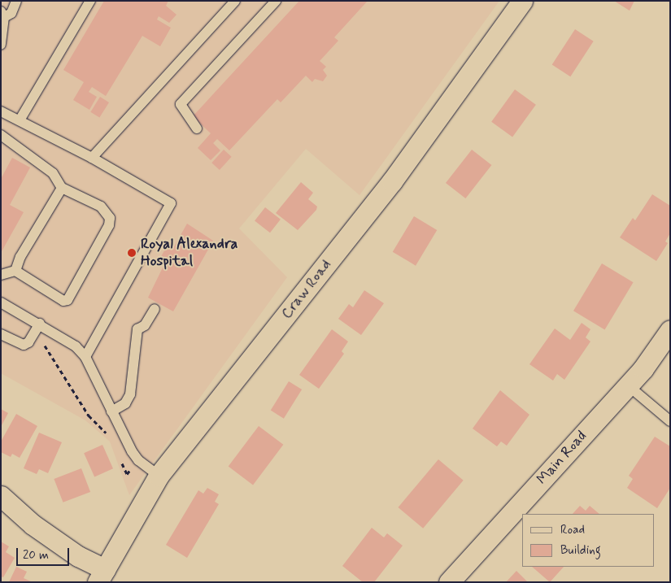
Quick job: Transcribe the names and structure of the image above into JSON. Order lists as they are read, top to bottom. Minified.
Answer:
{"streets":{"street":["Craw Road","Main Road"]},"places":["Royal Alexandra Hospital"],"legend":["Road","Building"],"scale_bar":"20 m"}
